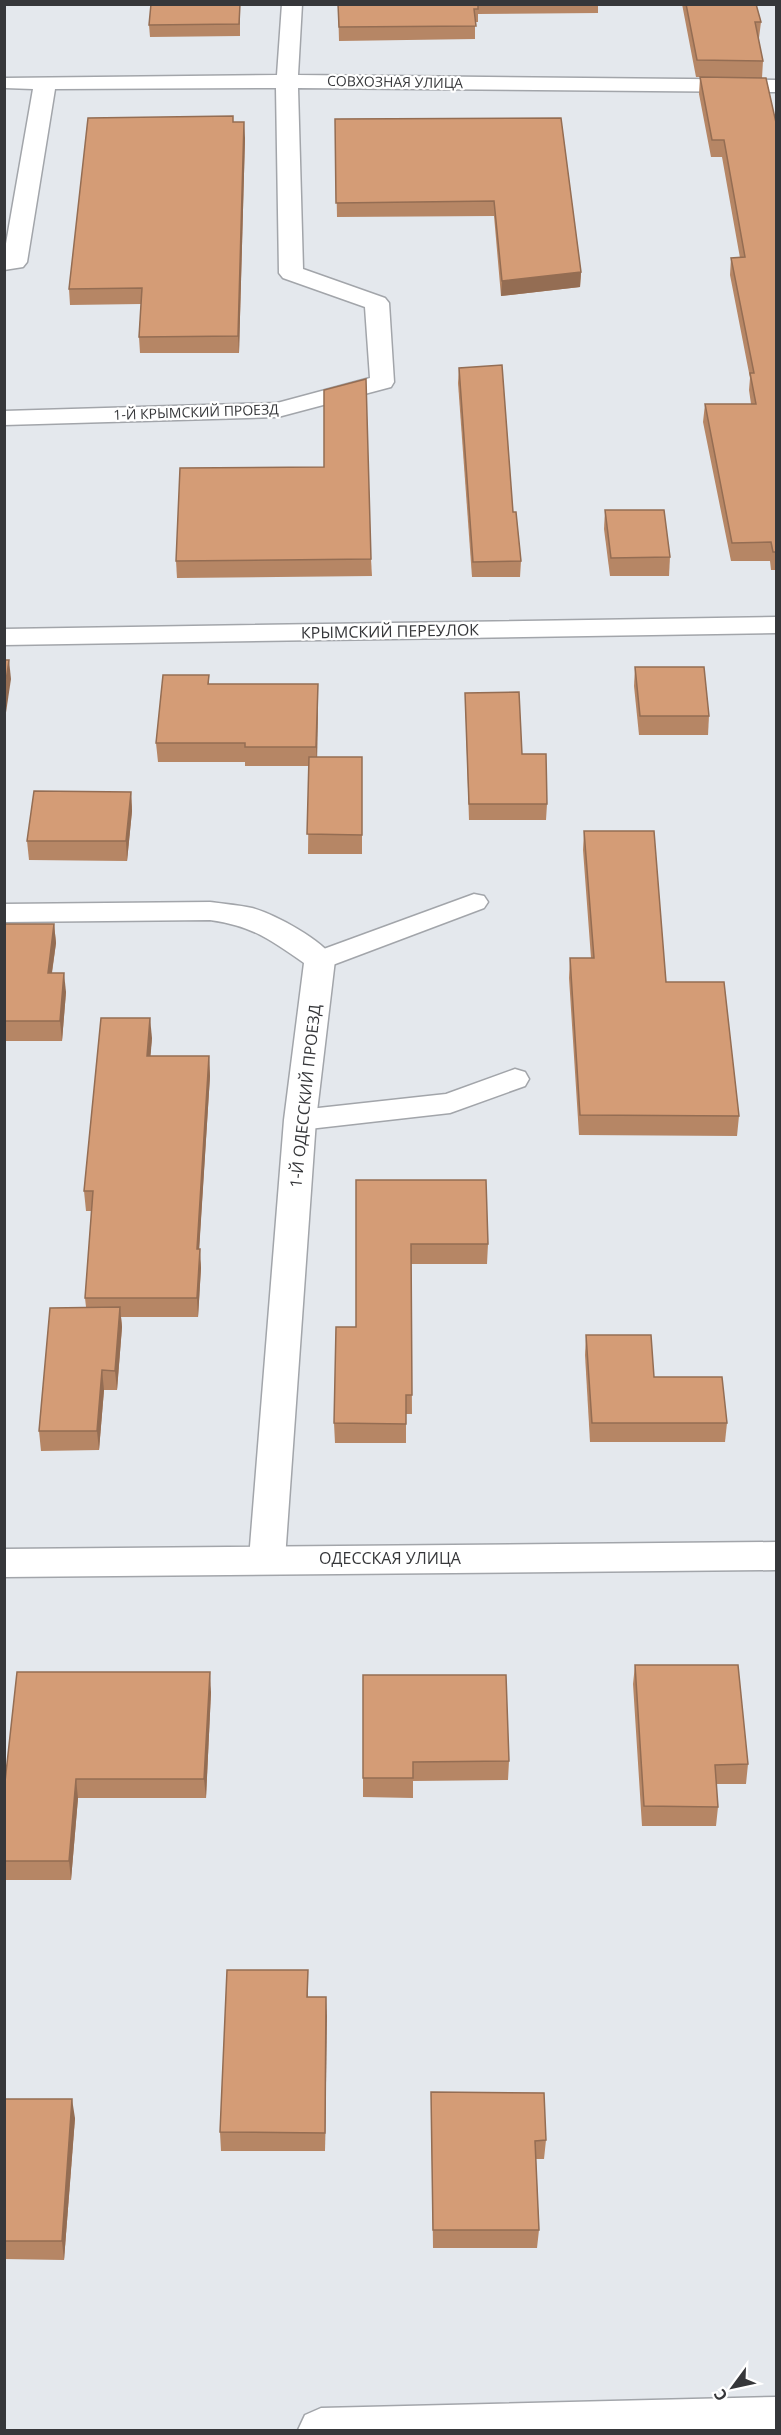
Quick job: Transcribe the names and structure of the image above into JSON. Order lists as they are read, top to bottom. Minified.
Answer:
{"streets":{"street":["СОВХОЗНАЯ УЛИЦА","1-Й КРЫМСКИЙ ПРОЕЗД","КРЫМСКИЙ ПЕРЕУЛОК","1-Й ОДЕССКИЙ ПРОЕЗД","ОДЕССКАЯ УЛИЦА"]},"crossings":[["СОВХОЗНАЯ УЛИЦА","1-Й КРЫМСКИЙ ПРОЕЗД"],["1-Й ОДЕССКИЙ ПРОЕЗД","ОДЕССКАЯ УЛИЦА"]],"north":"bottom left"}
